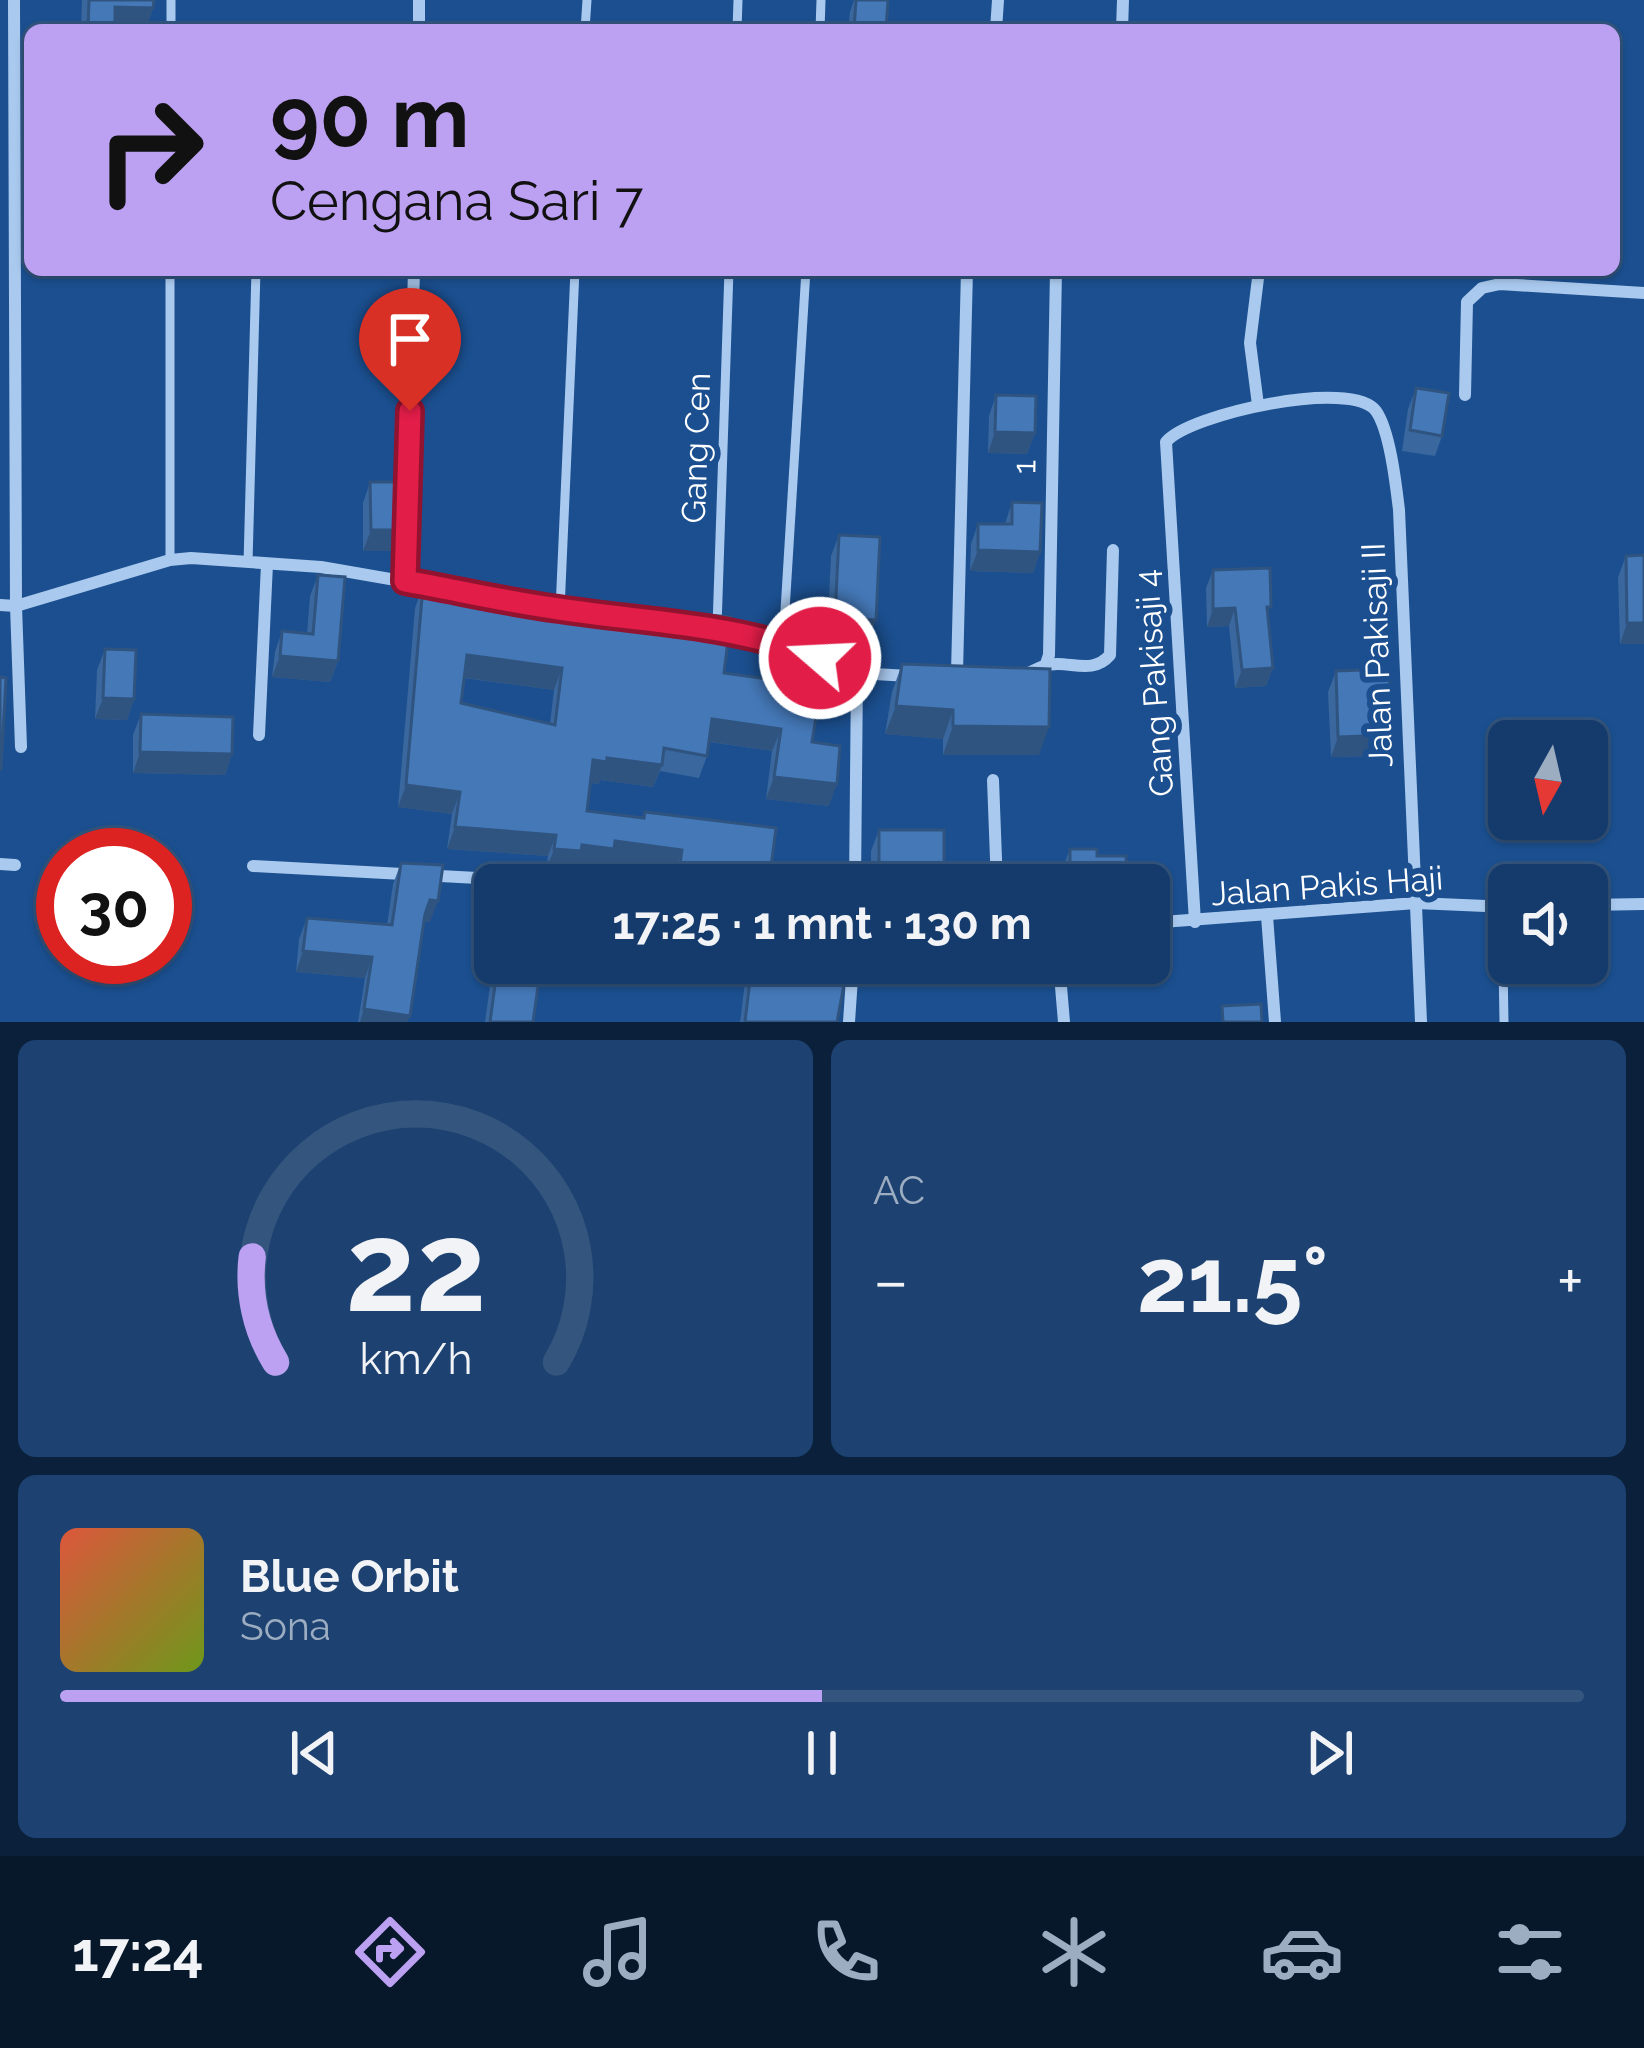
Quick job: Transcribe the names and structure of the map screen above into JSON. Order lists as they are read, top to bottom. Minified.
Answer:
{"streets":{"street":["1","Jalan Pakisaji II","Gang Pakisaji 4","Jalan Pakis Haji"],"lane":["Gang Cen"]},"crossings":[["Jalan Pakisaji II","Gang Pakisaji 4"],["Jalan Pakisaji II","Jalan Pakis Haji"],["Gang Pakisaji 4","Jalan Pakis Haji"]],"north":"bottom","page":{"turn":["90 m","Cengana Sari 7"],"limit":"30","trip":"17:25 · 1 mnt · 130 m","tile":"AC","heat":["−","21.5°","+"],"song":["Blue Orbit","Sona"],"tabs":"17:24","gauge":["22","km/h"]}}
